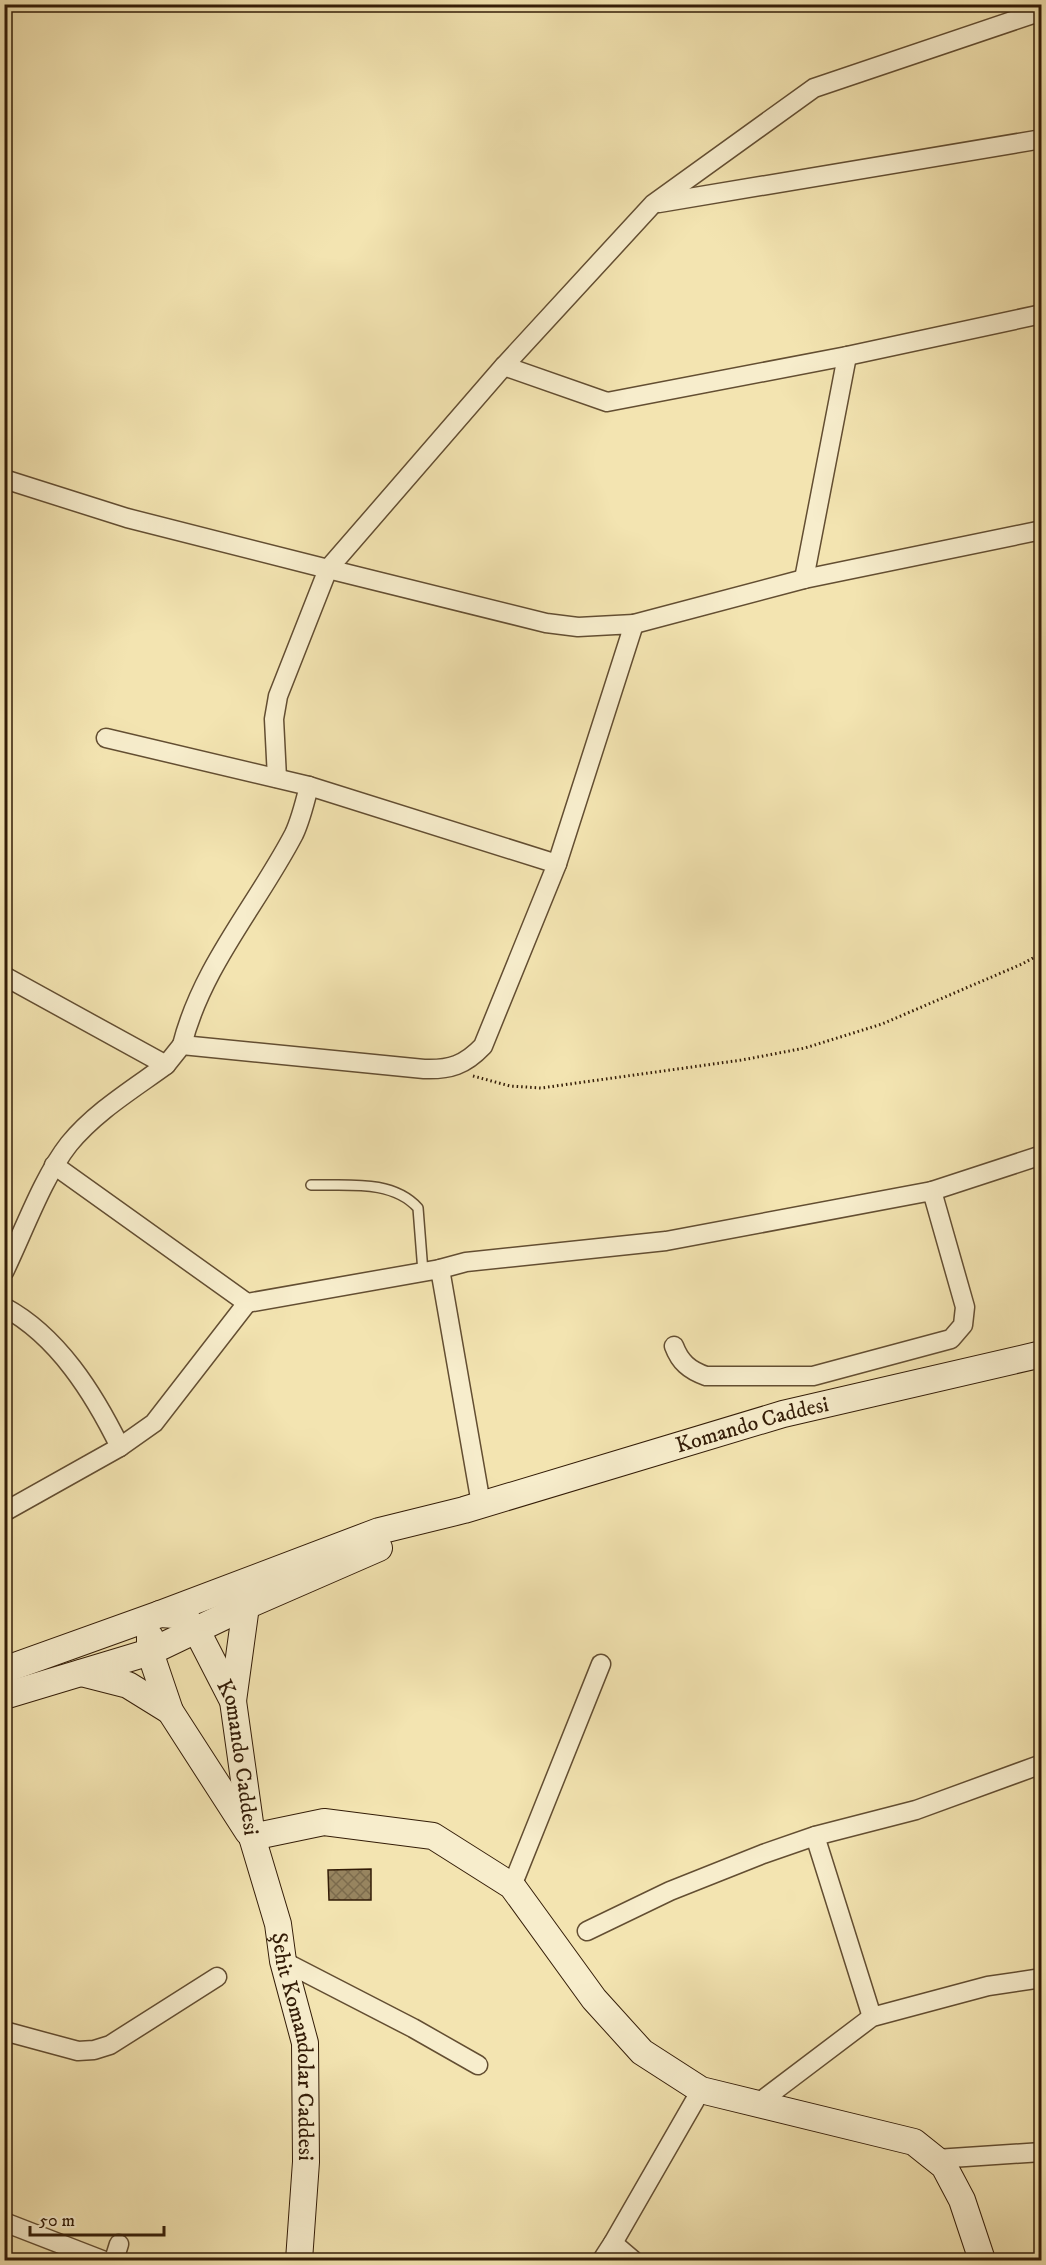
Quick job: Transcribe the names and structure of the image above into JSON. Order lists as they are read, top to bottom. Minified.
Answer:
{"streets":{"street":["Komando Caddesi","Şehit Komandolar Caddesi"]},"crossings":[["Komando Caddesi","Şehit Komandolar Caddesi"]],"scale_bar":"50 m"}
